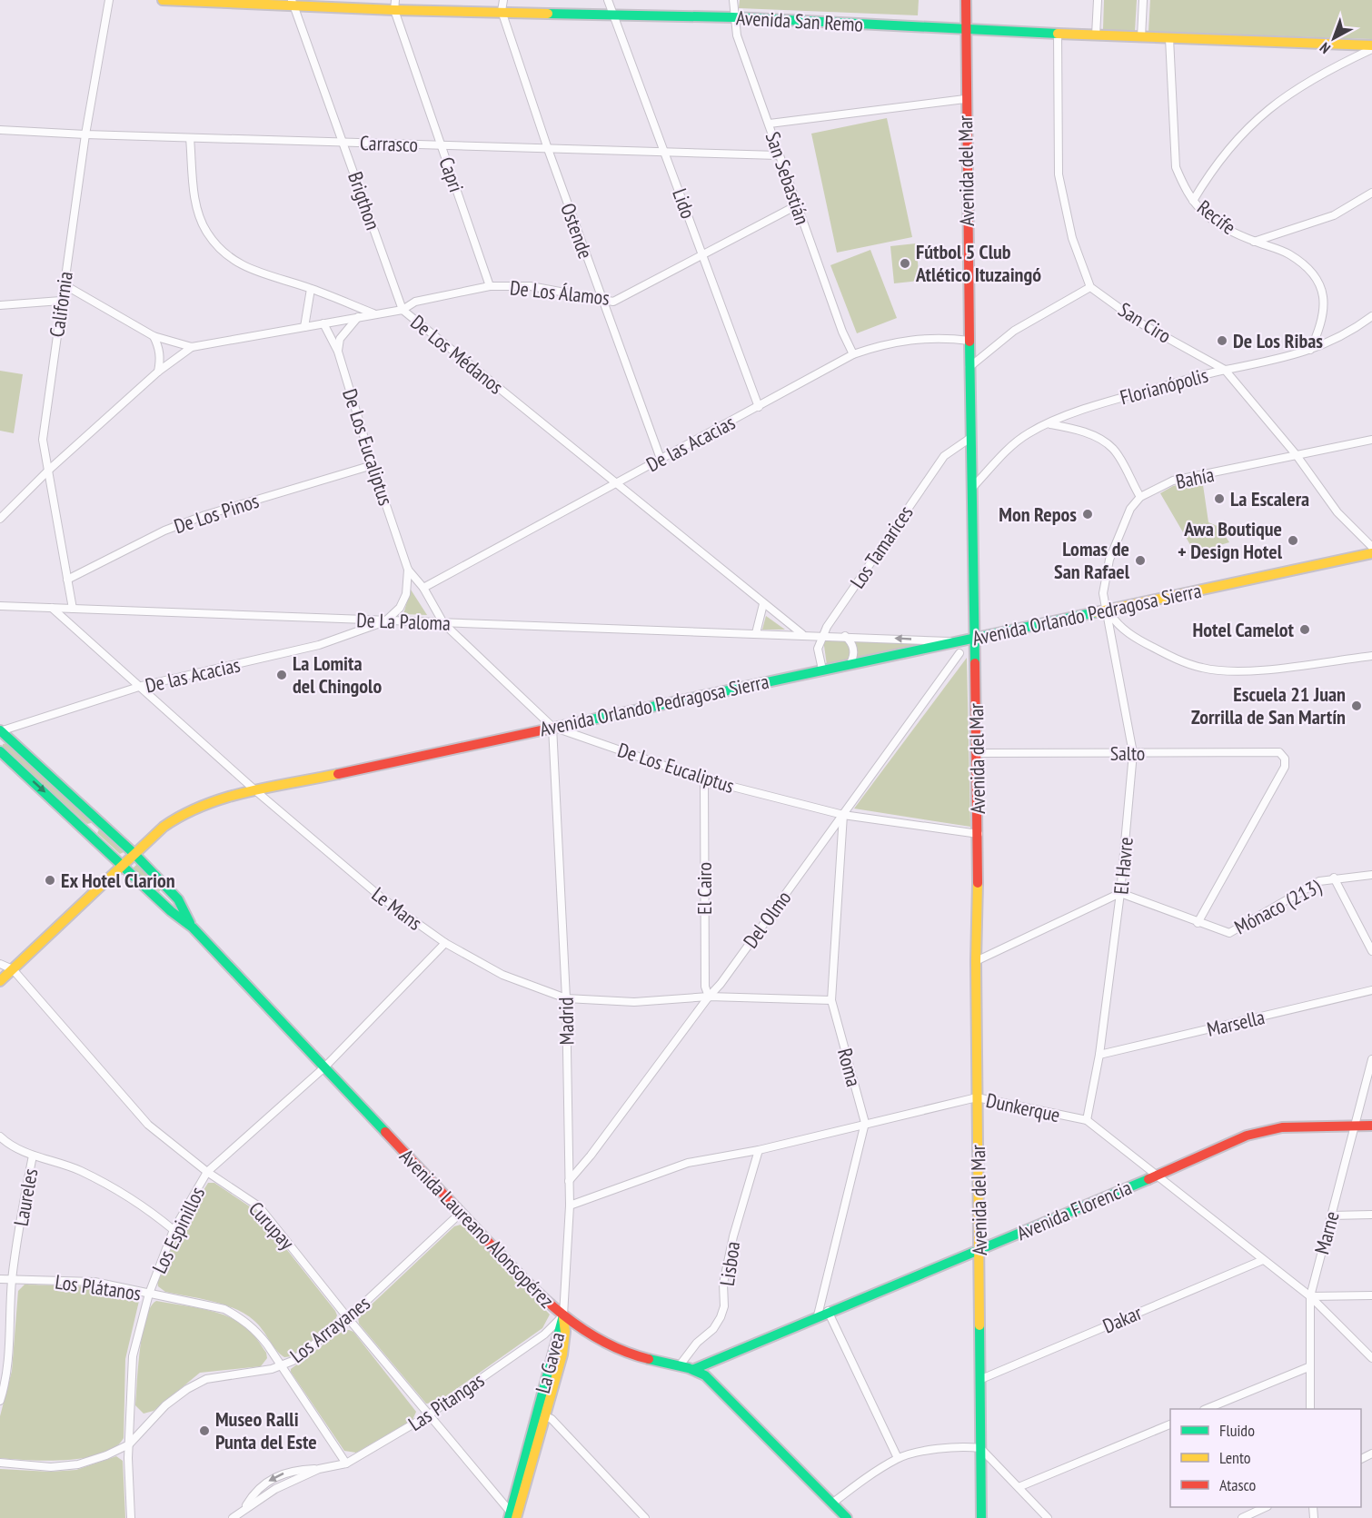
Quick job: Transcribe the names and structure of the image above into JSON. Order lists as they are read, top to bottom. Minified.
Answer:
{"streets":{"street":["Avenida San Remo","Carrasco","Avenida del Mar","Capri","San Sebastián","Brigthon","Lido","Recife","Ostende","De Los Álamos","California","San Ciro","De Los Médanos","Florianópolis","De las Acacias","De Los Eucaliptus","Bahía","De Los Pinos","Los Tamarices","Avenida Orlando Pedragosa Sierra","De La Paloma","Salto","El Havre","El Cairo","Mónaco (213)","Le Mans","Del Olmo","Madrid","Marsella","Roma","Dunkerque","Laureles","Avenida Florencia","Curupay","Avenida Laureano Alonsopérez","Los Espinillos","Marne","Lisboa","Los Plátanos","Dakar","Los Arrayanes","La Gavea","Las Pitangas"]},"crossings":[["Avenida San Remo","Avenida del Mar"],["Avenida San Remo","Capri"],["Avenida San Remo","San Sebastián"],["Avenida San Remo","Brigthon"],["Avenida San Remo","Lido"],["Avenida San Remo","Recife"],["Avenida San Remo","Ostende"],["Carrasco","Capri"],["Carrasco","San Sebastián"],["Carrasco","Brigthon"],["Carrasco","Lido"],["Carrasco","Ostende"],["Carrasco","California"],["Avenida del Mar","Florianópolis"],["Avenida del Mar","De las Acacias"],["Avenida del Mar","De Los Eucaliptus"],["Avenida del Mar","Los Tamarices"],["Avenida del Mar","Avenida Orlando Pedragosa Sierra"],["Avenida del Mar","Salto"],["Avenida del Mar","Dunkerque"],["Avenida del Mar","Avenida Florencia"],["Avenida del Mar","Dakar"],["Capri","De Los Álamos"],["San Sebastián","De Los Álamos"],["San Sebastián","De las Acacias"],["Brigthon","De Los Álamos"],["Brigthon","De Los Médanos"],["Lido","De Los Álamos"],["Lido","De las Acacias"],["Recife","Florianópolis"],["Ostende","De Los Álamos"],["Ostende","De las Acacias"],["De Los Álamos","De Los Médanos"],["California","De Los Médanos"],["California","De Los Pinos"],["California","De La Paloma"],["San Ciro","Florianópolis"],["San Ciro","Bahía"],["De Los Médanos","De las Acacias"],["De Los Médanos","De Los Eucaliptus"],["De Los Médanos","De La Paloma"],["De las Acacias","De Los Eucaliptus"],["De las Acacias","De La Paloma"],["De las Acacias","Le Mans"],["De las Acacias","Avenida Laureano Alonsopérez"],["De Los Eucaliptus","De Los Pinos"],["De Los Eucaliptus","Avenida Orlando Pedragosa Sierra"],["De Los Eucaliptus","De La Paloma"],["De Los Eucaliptus","El Cairo"],["De Los Eucaliptus","Del Olmo"],["De Los Eucaliptus","Madrid"],["De Los Eucaliptus","Roma"],["Los Tamarices","Avenida Orlando Pedragosa Sierra"],["Los Tamarices","De La Paloma"],["Avenida Orlando Pedragosa Sierra","De La Paloma"],["Avenida Orlando Pedragosa Sierra","El Havre"],["Avenida Orlando Pedragosa Sierra","Le Mans"],["Avenida Orlando Pedragosa Sierra","Madrid"],["Avenida Orlando Pedragosa Sierra","Curupay"],["Avenida Orlando Pedragosa Sierra","Avenida Laureano Alonsopérez"],["De La Paloma","Le Mans"],["Salto","El Havre"],["Salto","Mónaco (213)"],["El Havre","Mónaco (213)"],["El Havre","Marsella"],["El Havre","Dunkerque"],["El Cairo","Le Mans"],["El Cairo","Del Olmo"],["Le Mans","Del Olmo"],["Le Mans","Madrid"],["Le Mans","Roma"],["Le Mans","Los Espinillos"],["Del Olmo","Madrid"],["Del Olmo","Roma"],["Madrid","Dunkerque"],["Madrid","Avenida Laureano Alonsopérez"],["Madrid","La Gavea"],["Madrid","Las Pitangas"],["Roma","Dunkerque"],["Roma","Avenida Florencia"],["Dunkerque","Avenida Florencia"],["Dunkerque","Marne"],["Dunkerque","Lisboa"],["Dunkerque","Dakar"],["Laureles","Los Plátanos"],["Avenida Florencia","Avenida Laureano Alonsopérez"],["Avenida Florencia","Marne"],["Curupay","Los Espinillos"],["Curupay","Los Arrayanes"],["Curupay","La Gavea"],["Curupay","Las Pitangas"],["Avenida Laureano Alonsopérez","Los Espinillos"],["Avenida Laureano Alonsopérez","Lisboa"],["Avenida Laureano Alonsopérez","Los Arrayanes"],["Avenida Laureano Alonsopérez","La Gavea"],["Avenida Laureano Alonsopérez","Las Pitangas"],["Los Espinillos","Los Plátanos"],["Los Espinillos","Los Arrayanes"],["Los Plátanos","Los Arrayanes"],["Los Plátanos","Las Pitangas"],["La Gavea","Las Pitangas"]],"places":["Fútbol 5 Club Atlético Ituzaingó","De Los Ribas","La Escalera","Mon Repos","Awa Boutique + Design Hotel","Lomas de San Rafael","Hotel Camelot","La Lomita del Chingolo","Escuela 21 Juan Zorrilla de San Martín","Ex Hotel Clarion","Museo Ralli Punta del Este"],"legend":["Fluido","Lento","Atasco"],"north":"bottom left"}
